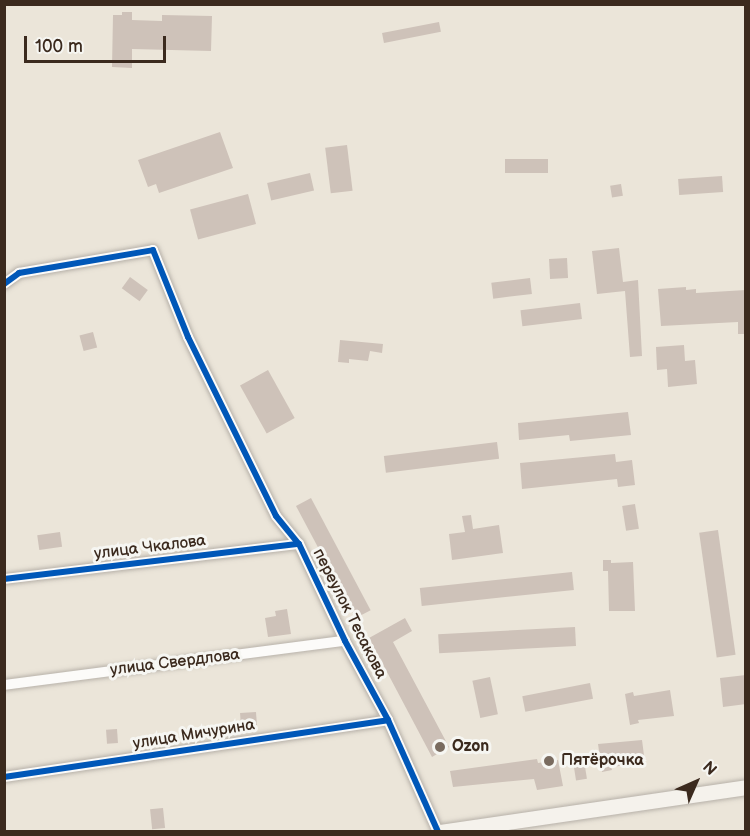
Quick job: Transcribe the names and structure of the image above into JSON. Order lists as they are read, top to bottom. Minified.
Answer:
{"streets":{"street":["улица Чкалова","переулок Тесакова","улица Свердлова","улица Мичурина"]},"crossings":[["улица Чкалова","переулок Тесакова"],["переулок Тесакова","улица Свердлова"],["переулок Тесакова","улица Мичурина"]],"places":["Ozon","Пятёрочка"],"scale_bar":"100 m","north":"top right"}
